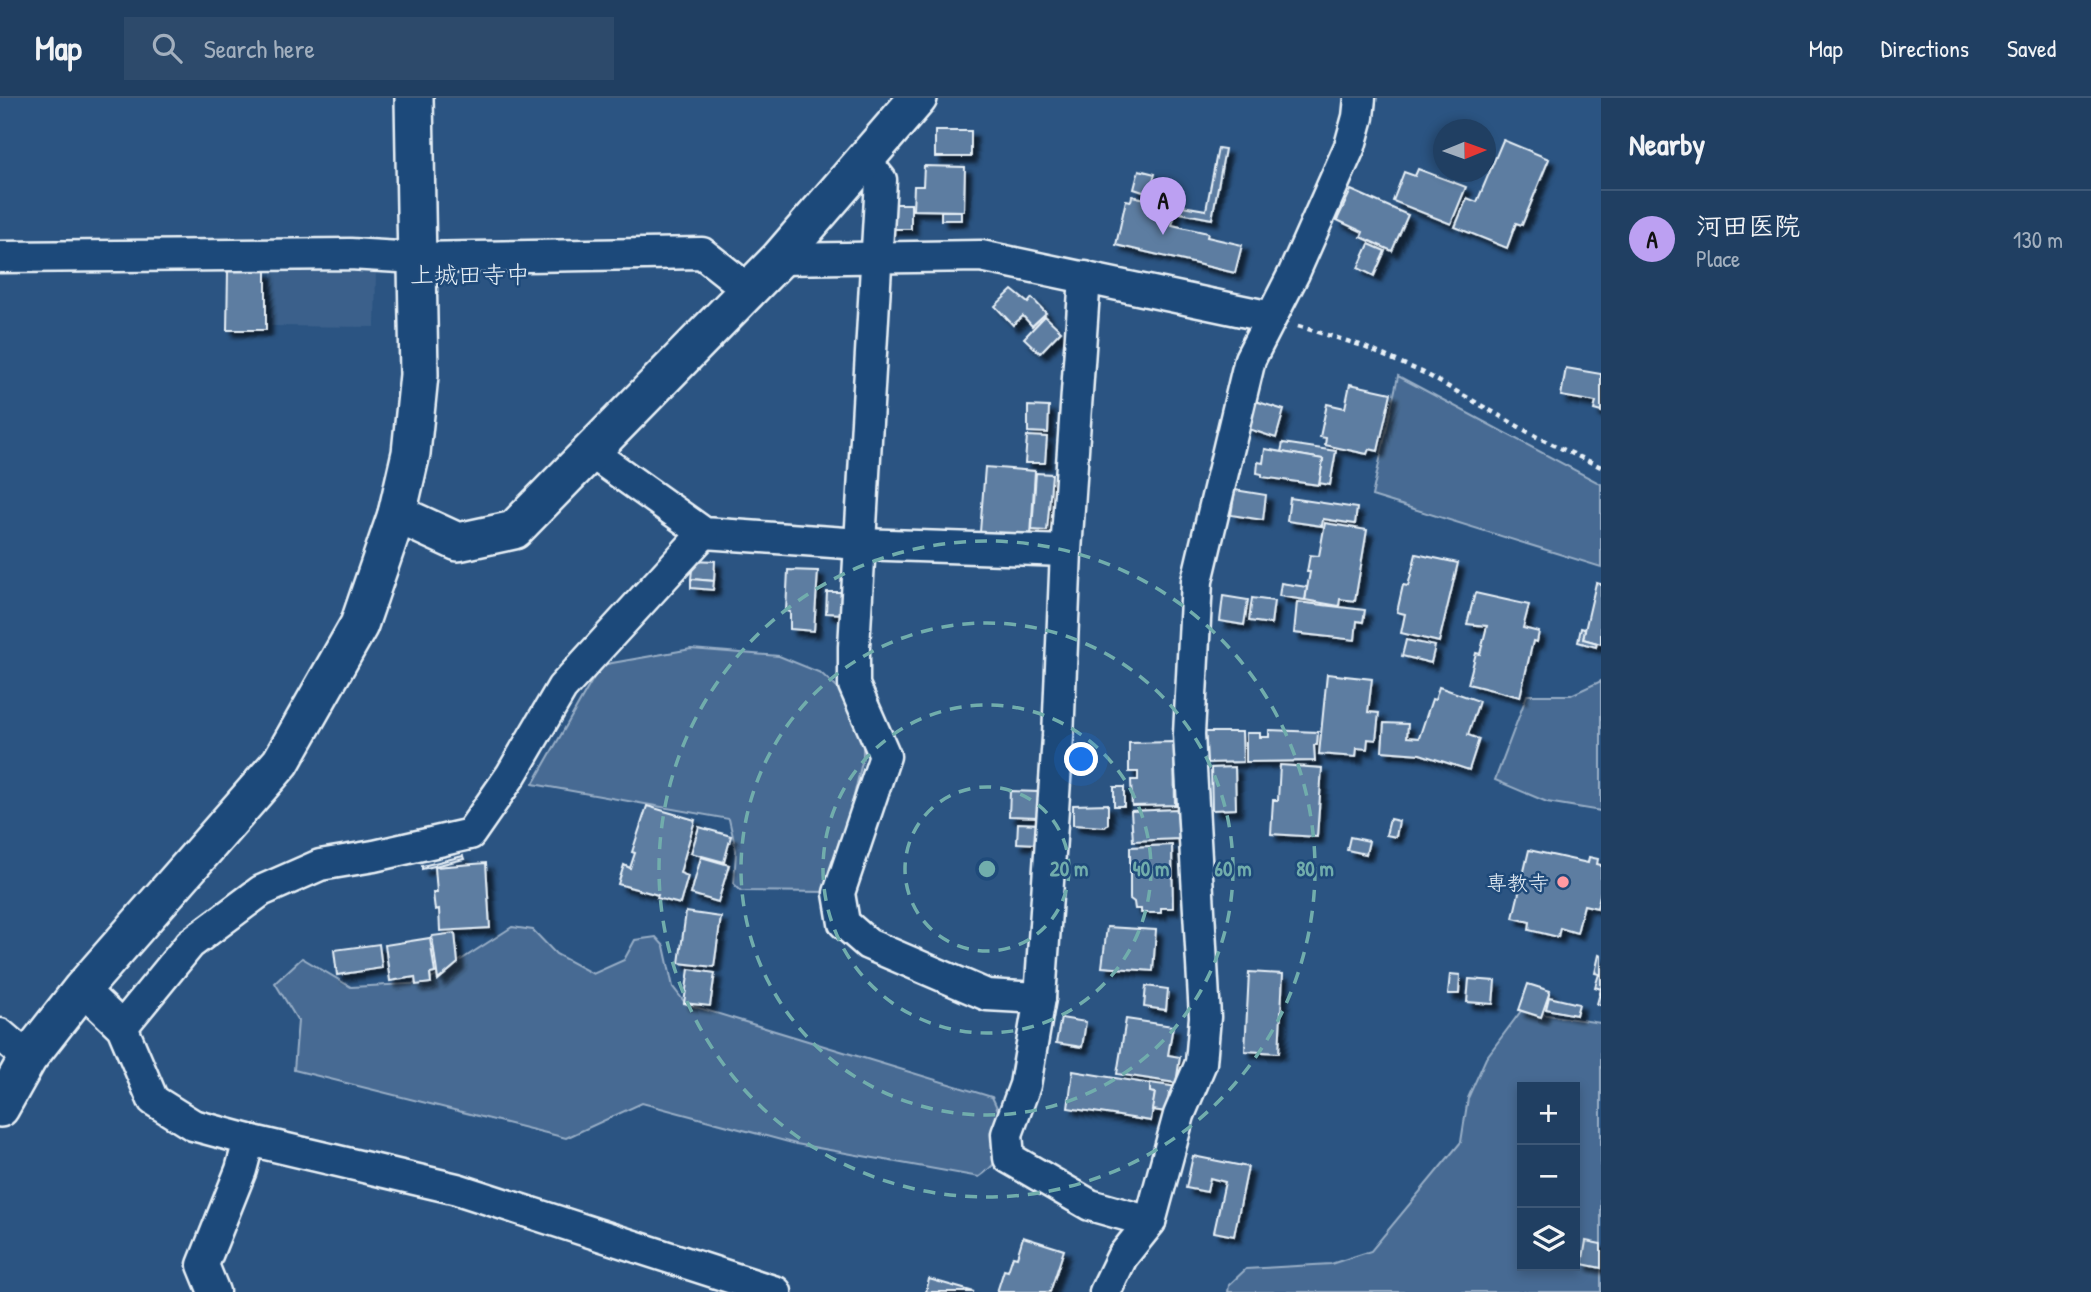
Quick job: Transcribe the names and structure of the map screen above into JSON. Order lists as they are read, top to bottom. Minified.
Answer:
{"districts":["上城田寺中"],"places":["専教寺"],"north":"right","page":{"header":"Map","search":"Search here","nav":["Map","Directions","Saved"],"heading":"Nearby","pins":"A","list":[{"mark":"A","name":"河田医院","note":"Place","value":"130 m"}],"map_buttons":["+","−"]},"rings":["20 m","40 m","60 m","80 m"]}
